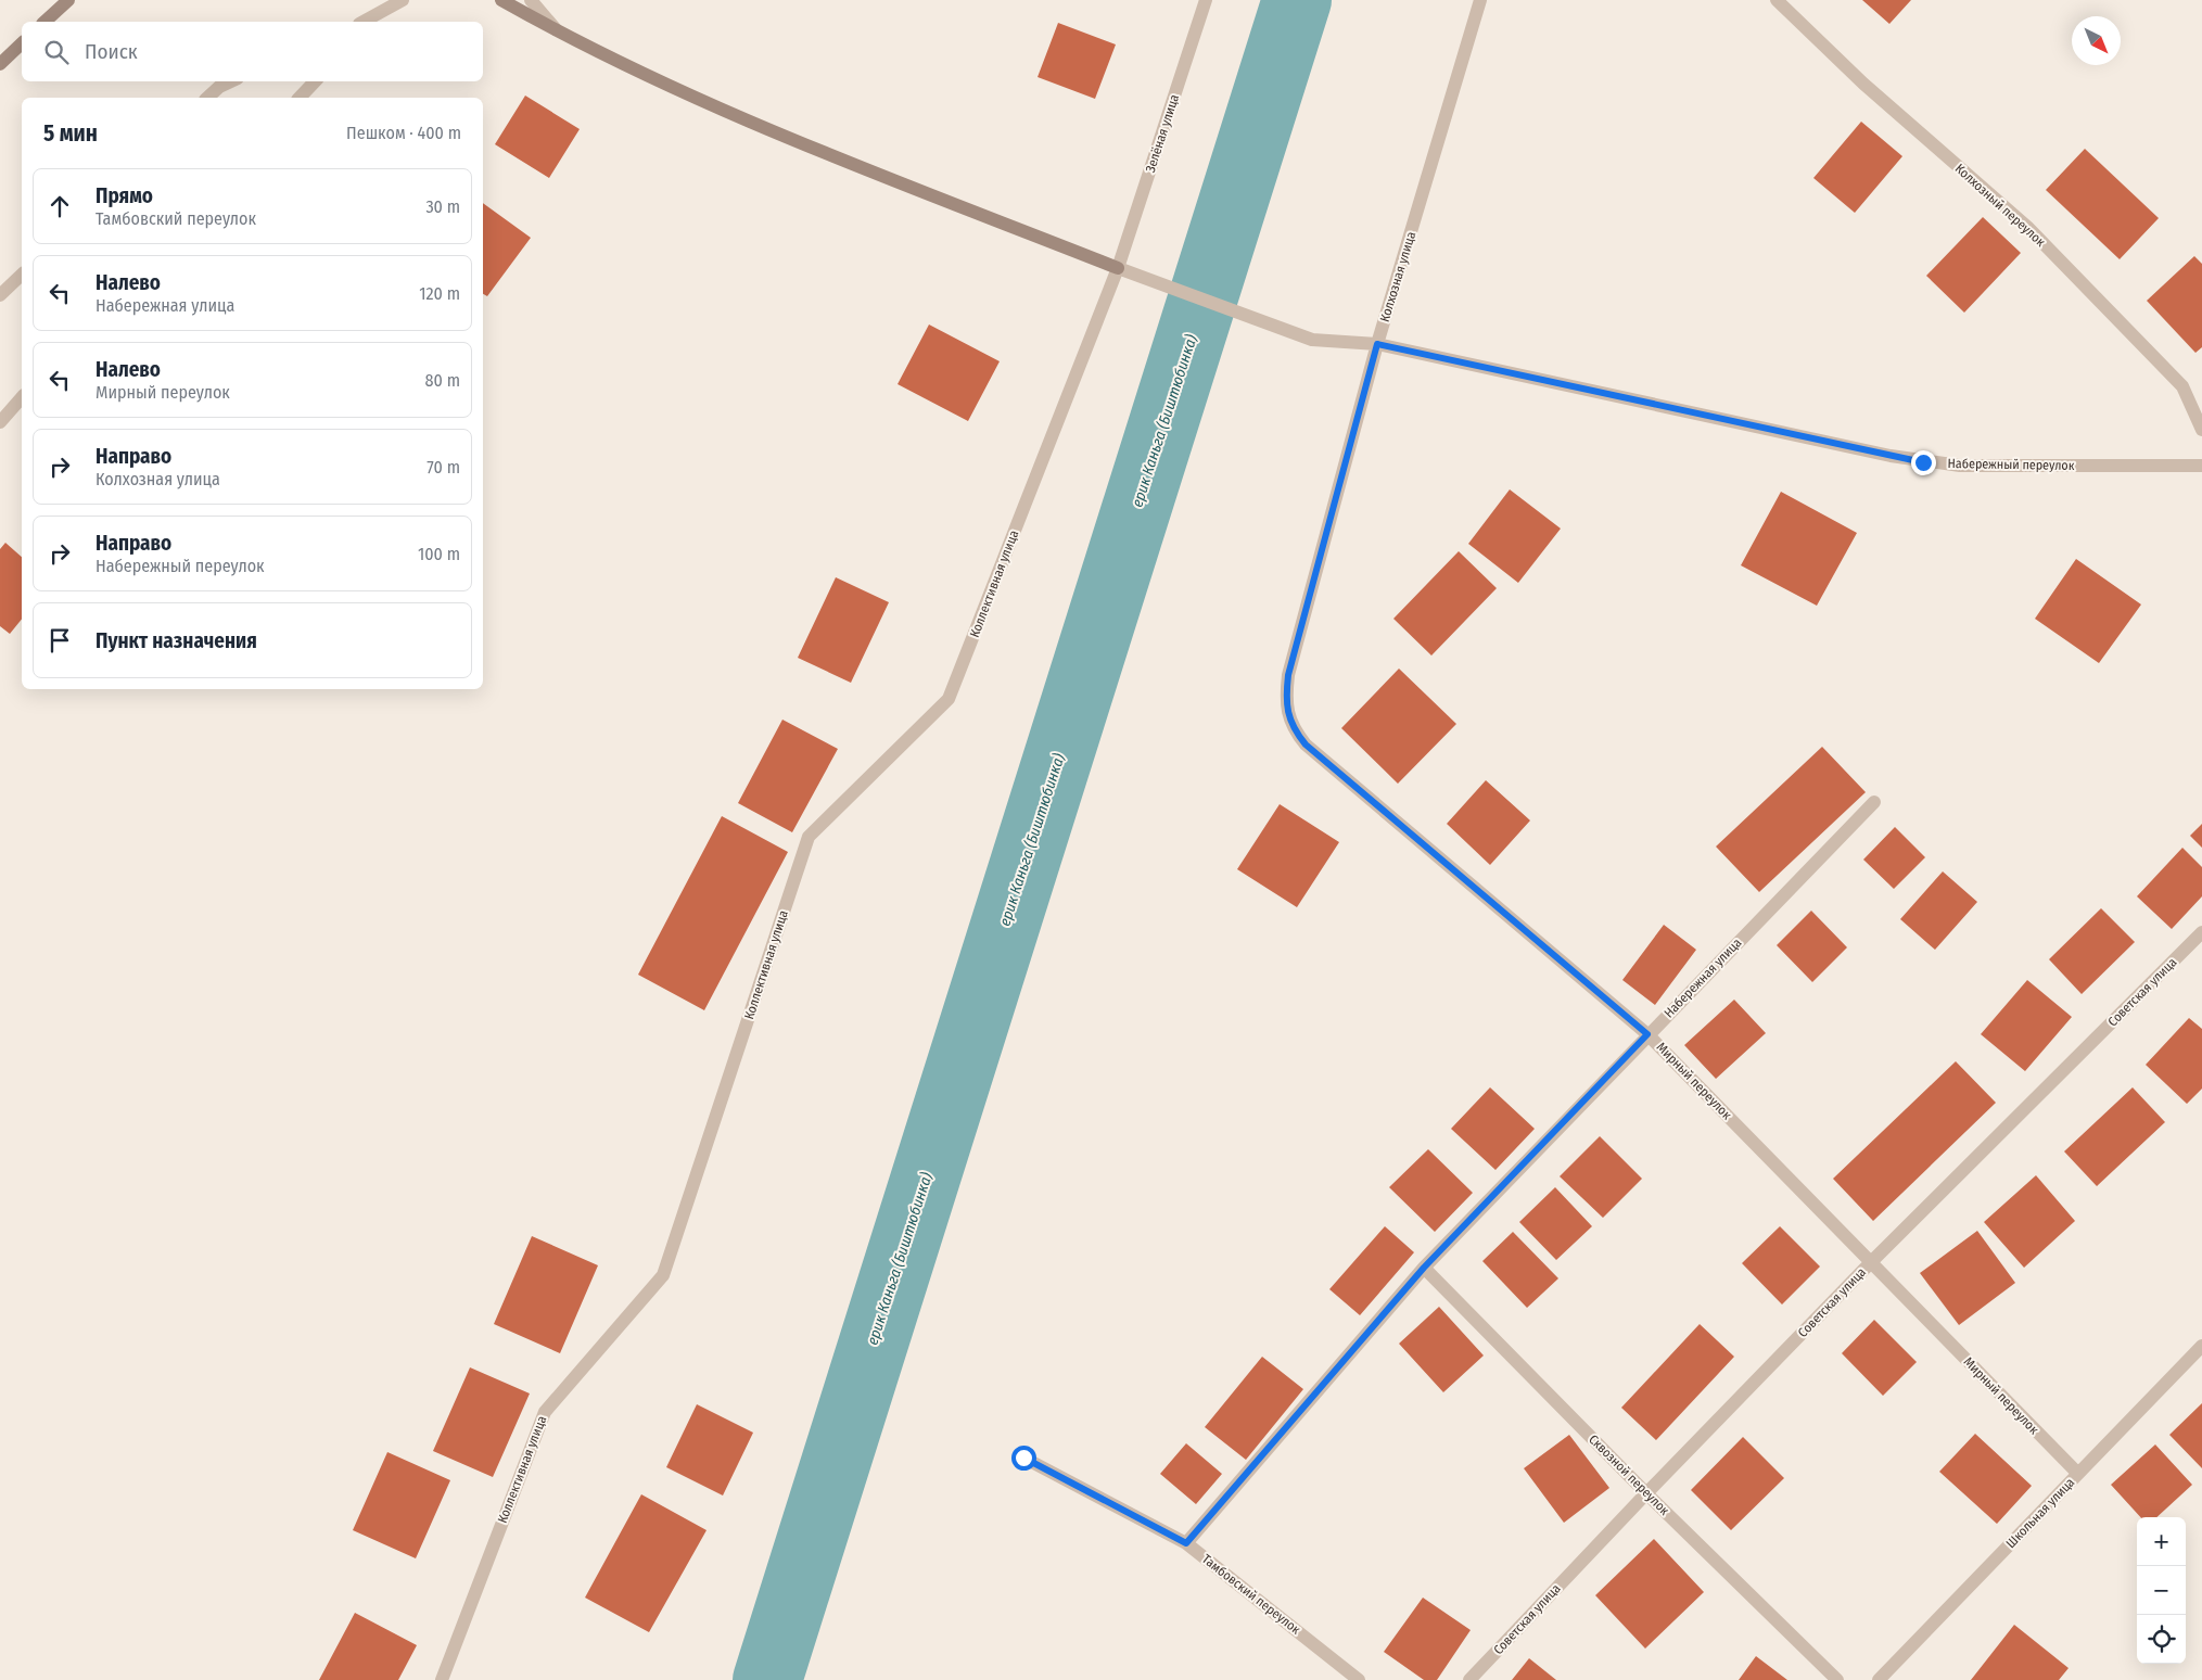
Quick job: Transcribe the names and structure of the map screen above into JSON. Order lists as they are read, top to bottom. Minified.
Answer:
{"streets":{"street":["Зелёная улица","Колхозный переулок","Колхозная улица","Набережный переулок","Коллективная улица","Набережная улица","Советская улица","Мирный переулок","Сквозной переулок","Школьная улица","Тамбовский переулок"]},"crossings":[["Зелёная улица","Набережный переулок"],["Зелёная улица","Коллективная улица"],["Колхозная улица","Набережный переулок"],["Колхозная улица","Мирный переулок"],["Набережный переулок","Коллективная улица"],["Набережная улица","Мирный переулок"],["Набережная улица","Сквозной переулок"],["Набережная улица","Тамбовский переулок"],["Советская улица","Мирный переулок"],["Советская улица","Сквозной переулок"],["Мирный переулок","Школьная улица"]],"water":["ерик Каньга (Биштюбинка)"],"north":"bottom right","page":{"search":"Поиск","heading":["5 мин","Пешком · 400 m"],"list":[["Прямо","Тамбовский переулок","30 m"],["Налево","Набережная улица","120 m"],["Налево","Мирный переулок","80 m"],["Направо","Колхозная улица","70 m"],["Направо","Набережный переулок","100 m"],"Пункт назначения"],"map_buttons":["+","−"]}}
